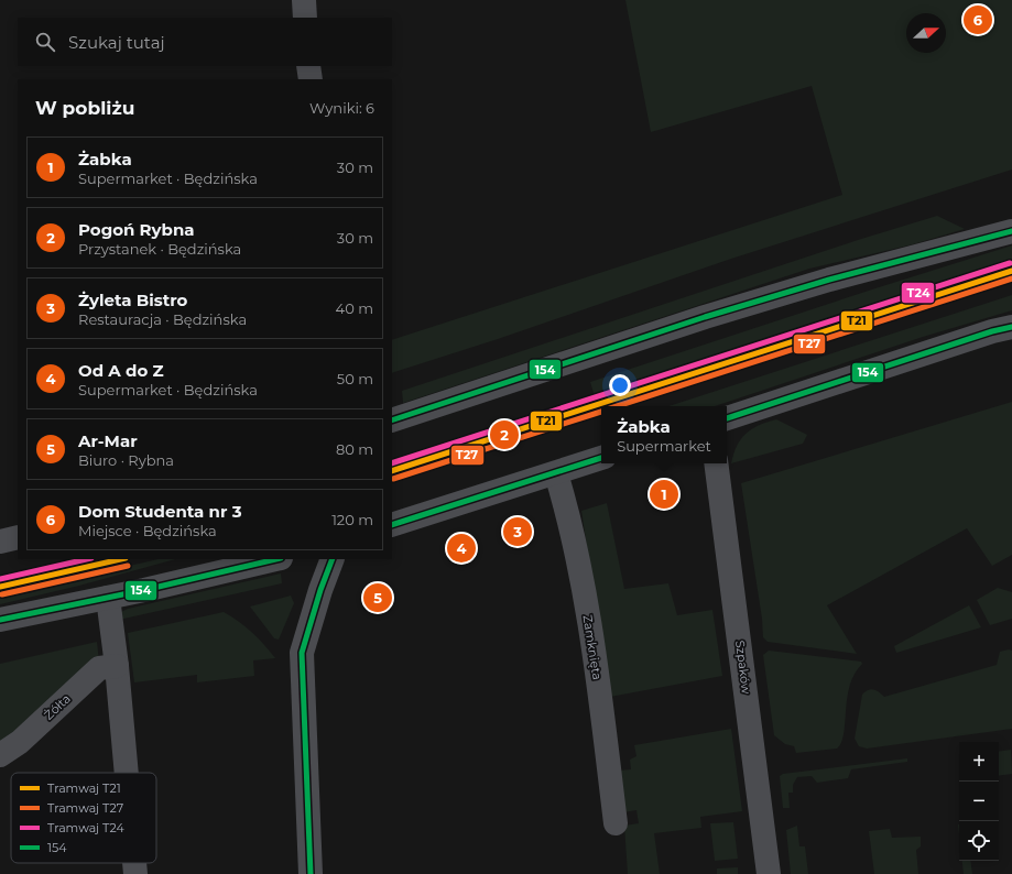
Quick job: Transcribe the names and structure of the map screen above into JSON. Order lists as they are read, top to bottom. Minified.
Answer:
{"streets":{"street":["Zamknięta","Szpaków","Żółta"]},"lines":["transit line 154","tram line T24","tram line T21","tram line T27"],"legend":["Tramwaj T21","Tramwaj T27","Tramwaj T24","154"],"north":"right","page":{"pins":["6","2","1","3","4","5"],"search":"Szukaj tutaj","heading":["W pobliżu","Wyniki: 6"],"list":[{"mark":"1","name":"Żabka","note":"Supermarket · Będzińska","value":"30 m"},{"mark":"2","name":"Pogoń Rybna","note":"Przystanek · Będzińska","value":"30 m"},{"mark":"3","name":"Żyleta Bistro","note":"Restauracja · Będzińska","value":"40 m"},{"mark":"4","name":"Od A do Z","note":"Supermarket · Będzińska","value":"50 m"},{"mark":"5","name":"Ar-Mar","note":"Biuro · Rybna","value":"80 m"},{"mark":"6","name":"Dom Studenta nr 3","note":"Miejsce · Będzińska","value":"120 m"}],"popup":["Żabka","Supermarket"],"map_buttons":["+","−"]}}
